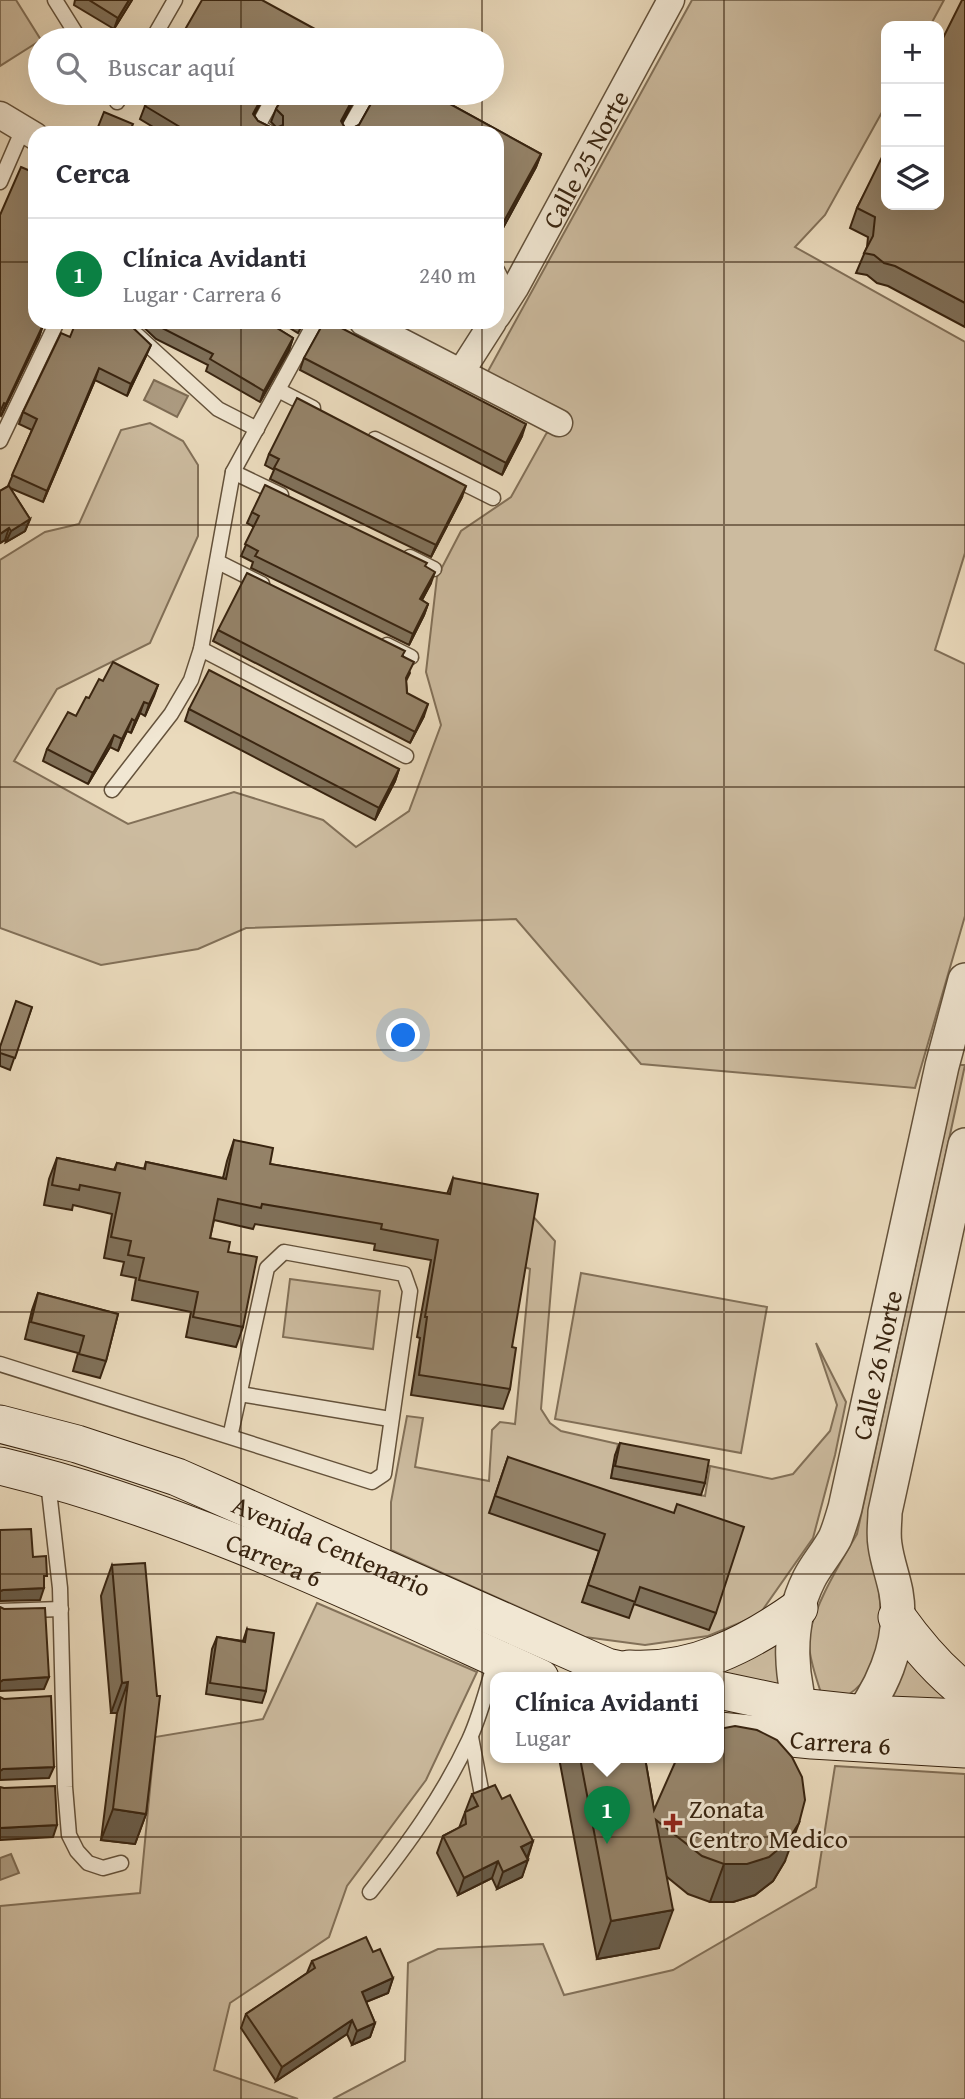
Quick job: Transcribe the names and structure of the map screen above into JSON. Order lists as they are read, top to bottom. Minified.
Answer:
{"streets":{"main road":["Avenida Centenario","Carrera 6"],"street":["Calle 25 Norte","Calle 26 Norte"]},"crossings":[["Calle 26 Norte","Carrera 6"]],"places":{"health":["Zonata Centro Medico"]},"page":{"map_buttons":["+","−"],"search":"Buscar aquí","heading":"Cerca","list":[{"mark":"1","name":"Clínica Avidanti","note":"Lugar · Carrera 6","value":"240 m"}],"popup":["Clínica Avidanti","Lugar"],"pins":"1"}}
